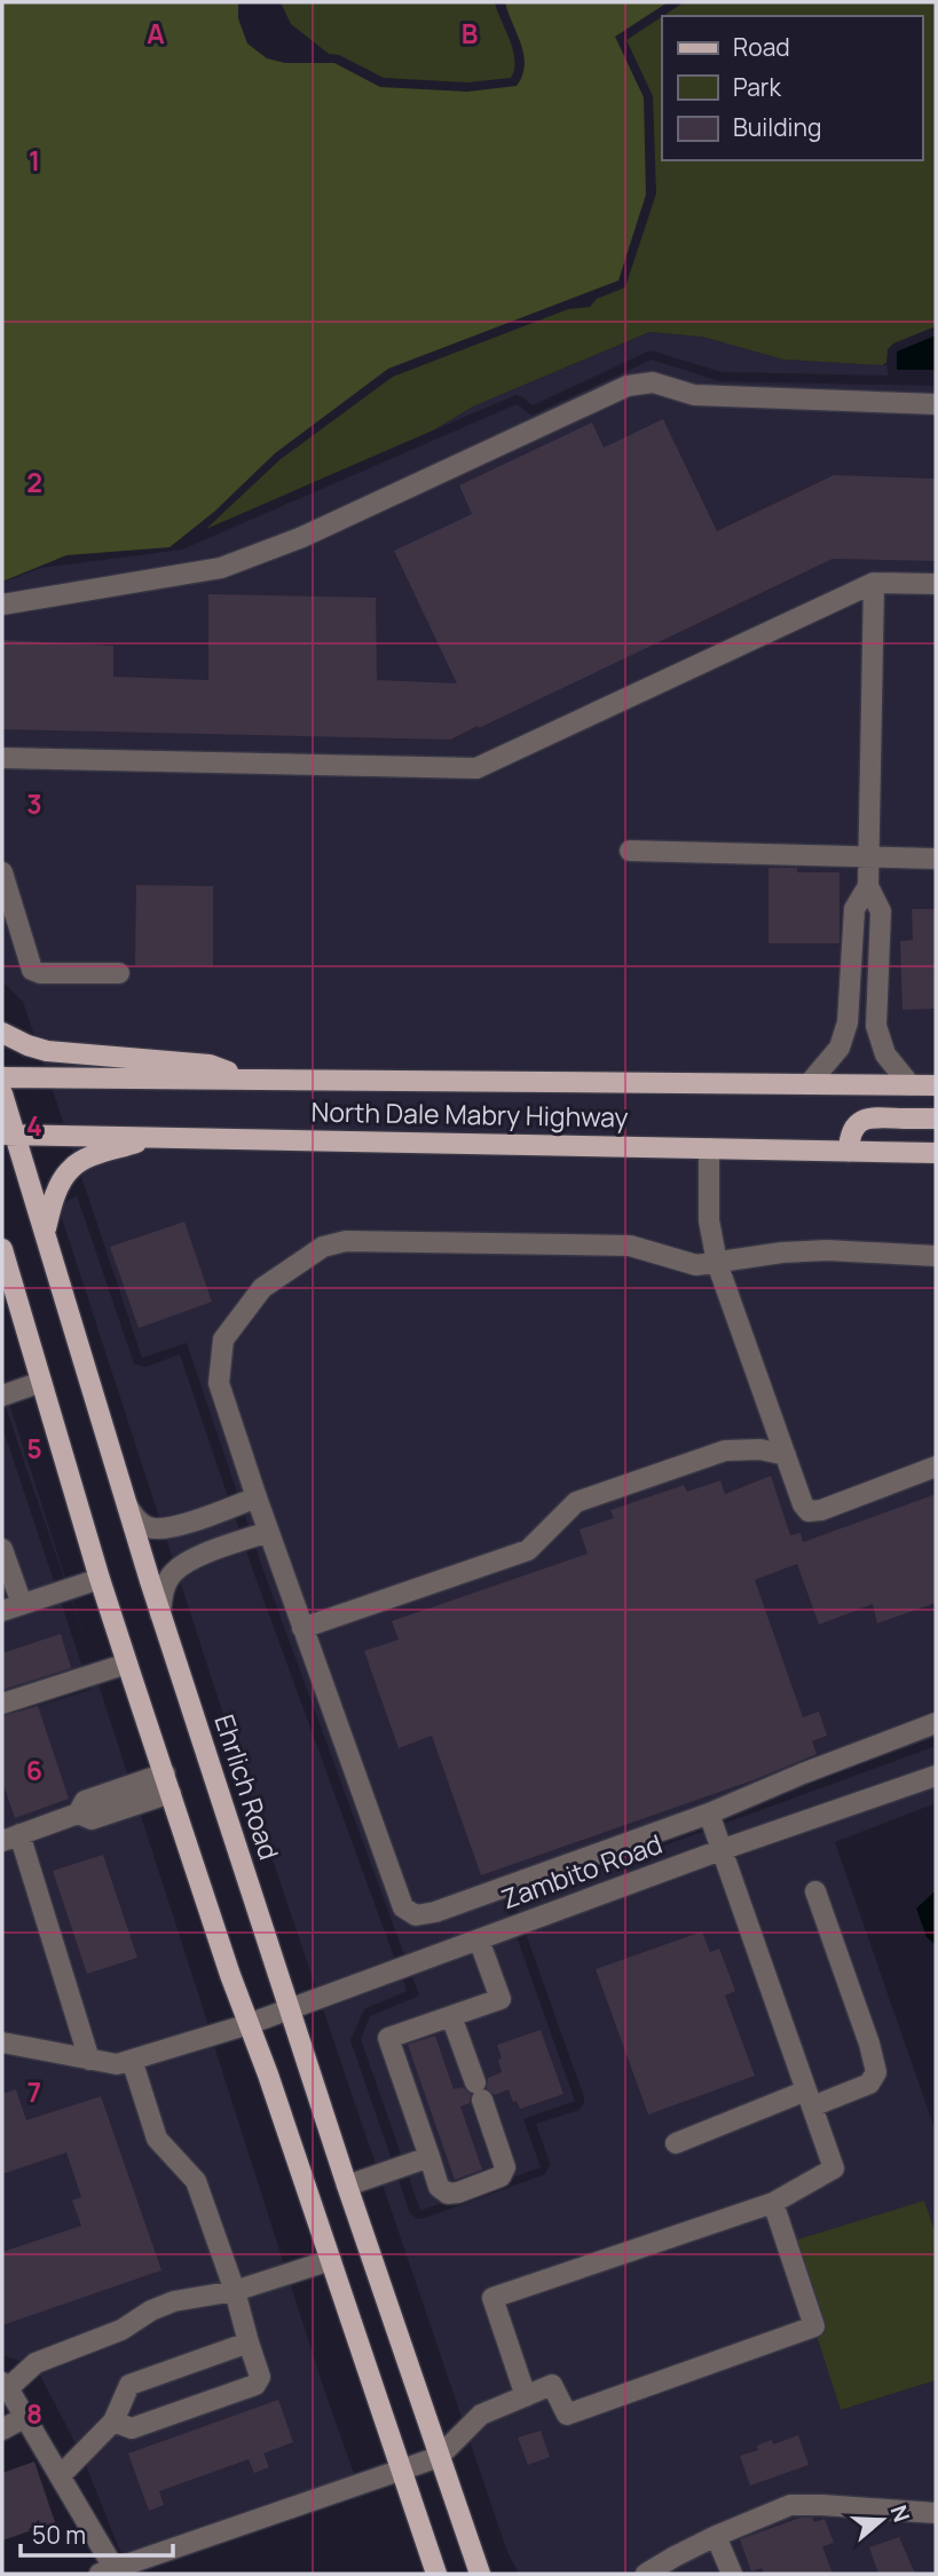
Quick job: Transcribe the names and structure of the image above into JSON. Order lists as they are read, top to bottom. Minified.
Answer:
{"streets":{"main road":["North Dale Mabry Highway","Ehrlich Road"],"street":["Zambito Road"]},"crossings":[["North Dale Mabry Highway","Ehrlich Road"],["Ehrlich Road","Zambito Road"]],"legend":["Road","Park","Building"],"scale_bar":"50 m","north":"right","grid":{"columns":["A","B"],"rows":["1","2","3","4","5","6","7","8"]}}
